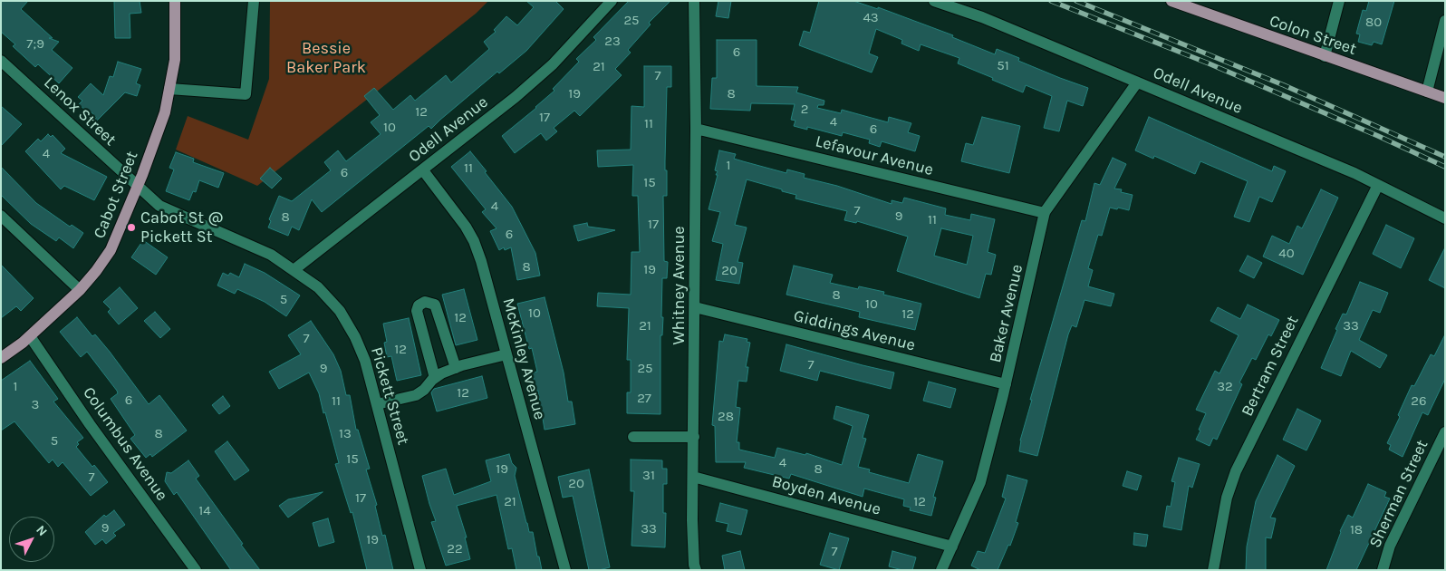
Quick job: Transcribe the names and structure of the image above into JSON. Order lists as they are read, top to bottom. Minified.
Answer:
{"streets":{"main road":["Colon Street","Cabot Street"],"street":["Odell Avenue","Lenox Street","Lefavour Avenue","Whitney Avenue","Baker Avenue","Giddings Avenue","McKinley Avenue","Bertram Street","Pickett Street","Columbus Avenue","Sherman Street","Boyden Avenue"]},"crossings":[["Odell Avenue","Baker Avenue"],["Odell Avenue","McKinley Avenue"],["Odell Avenue","Bertram Street"],["Odell Avenue","Pickett Street"],["Lenox Street","Cabot Street"],["Lenox Street","Pickett Street"],["Lefavour Avenue","Whitney Avenue"],["Lefavour Avenue","Baker Avenue"],["Cabot Street","Pickett Street"],["Cabot Street","Columbus Avenue"],["Whitney Avenue","Giddings Avenue"],["Whitney Avenue","Boyden Avenue"],["Baker Avenue","Giddings Avenue"],["Baker Avenue","Boyden Avenue"]],"parks":["Bessie Baker Park"],"places":["Cabot St @ Pickett St"],"house_numbers":["43","25","80","23","7;9","6","51","21","7","19","8","2","12","17","4","11","10","6","4","1","11","6","15","4","7","9","8","11","17","6","40","8","19","20","8","5","10","10","12","12","21","33","7","12","7","9","25","1","32","12","27","6","11","26","3","28","8","13","5","15","4","19","8","31","7","20","17","21","12","14","9","33","18","19","22","7"],"north":"top right"}
